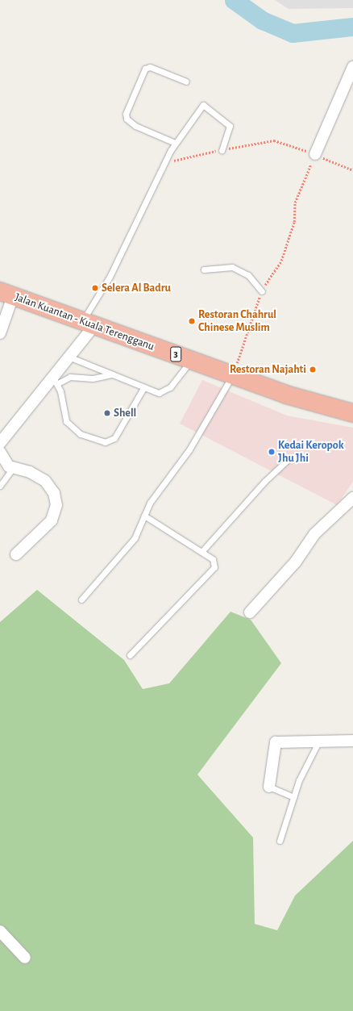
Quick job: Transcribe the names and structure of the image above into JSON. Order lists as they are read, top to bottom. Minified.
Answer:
{"streets":{"highway":["Jalan Kuantan - Kuala Terengganu","3"]},"places":["Selera Al Badru","Restoran Chahrul Chinese Muslim","Restoran Najahti","Shell","Kedai Keropok Jhu Jhi"]}
